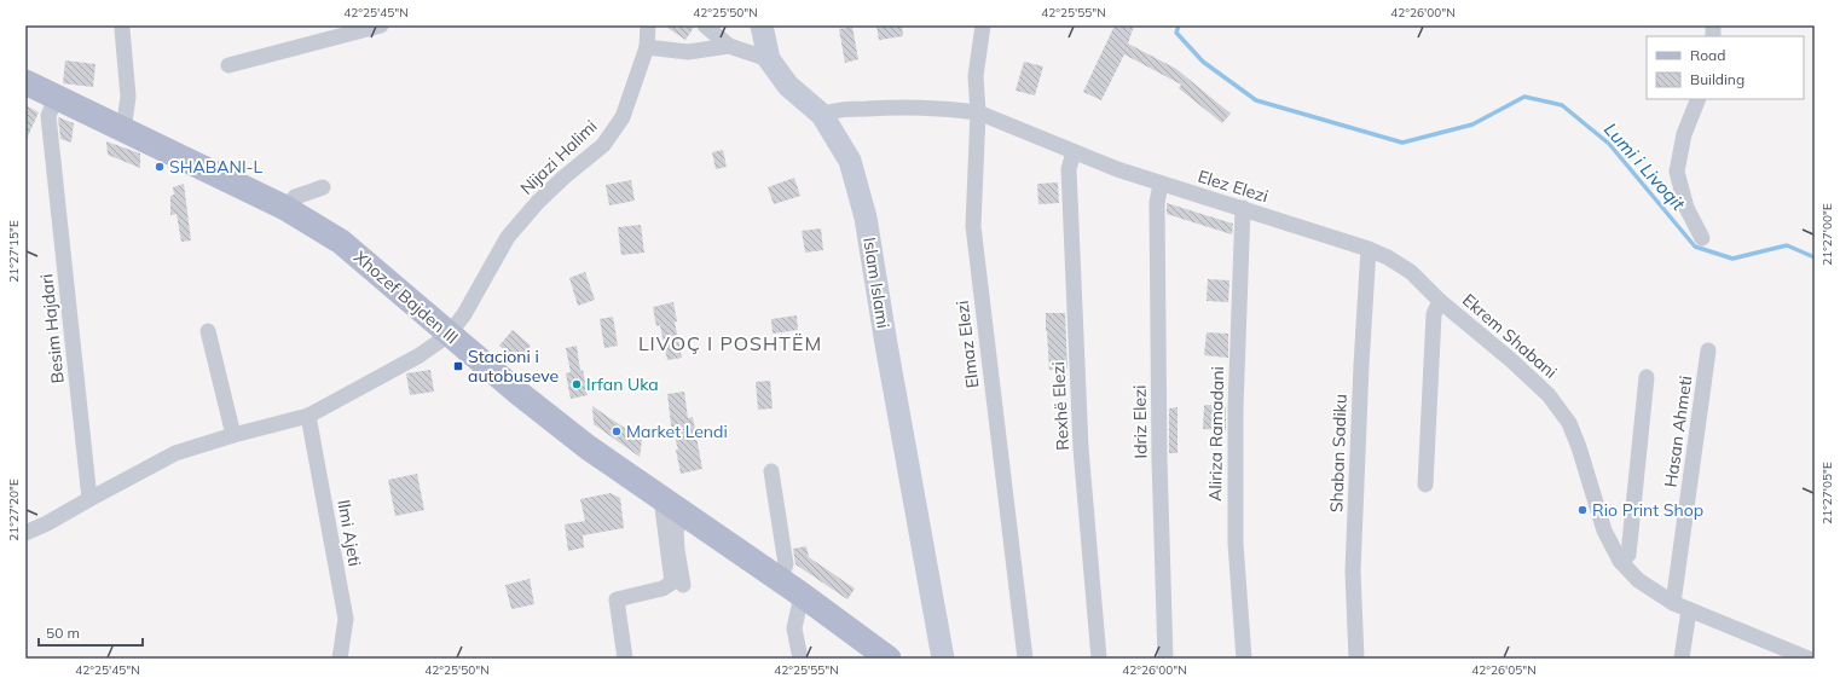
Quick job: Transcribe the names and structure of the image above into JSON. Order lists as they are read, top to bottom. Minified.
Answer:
{"streets":{"main road":["Xhozef Bajden III"],"street":["Nijazi Halimi","Elez Elezi","Islam Islami","Besim Hajdari","Ekrem Shabani","Elmaz Elezi","Rexhë Elezi","Idriz Elezi","Hasan Ahmeti","Aliriza Ramadani","Shaban Sadiku","Ilmi Ajeti"]},"crossings":[["Nijazi Halimi","Xhozef Bajden III"],["Nijazi Halimi","Besim Hajdari"],["Nijazi Halimi","Ilmi Ajeti"],["Elez Elezi","Islam Islami"],["Elez Elezi","Ekrem Shabani"],["Elez Elezi","Elmaz Elezi"],["Elez Elezi","Rexhë Elezi"],["Elez Elezi","Idriz Elezi"],["Elez Elezi","Aliriza Ramadani"],["Elez Elezi","Shaban Sadiku"],["Xhozef Bajden III","Besim Hajdari"],["Ekrem Shabani","Hasan Ahmeti"]],"districts":["LIVOÇ I POSHTËM"],"water":["Lumi i Livoqit"],"places":{"other":["SHABANI-L","Irfan Uka","Market Lendi","Rio Print Shop"],"transit":["Stacioni i autobuseve"]},"legend":["Road","Building"],"scale_bar":"50 m","coordinates":["42°25'45\"N","42°25'50\"N","42°25'55\"N","42°26'00\"N","21°27'00\"E","21°27'15\"E","21°27'05\"E","21°27'20\"E","42°26'05\"N"]}
